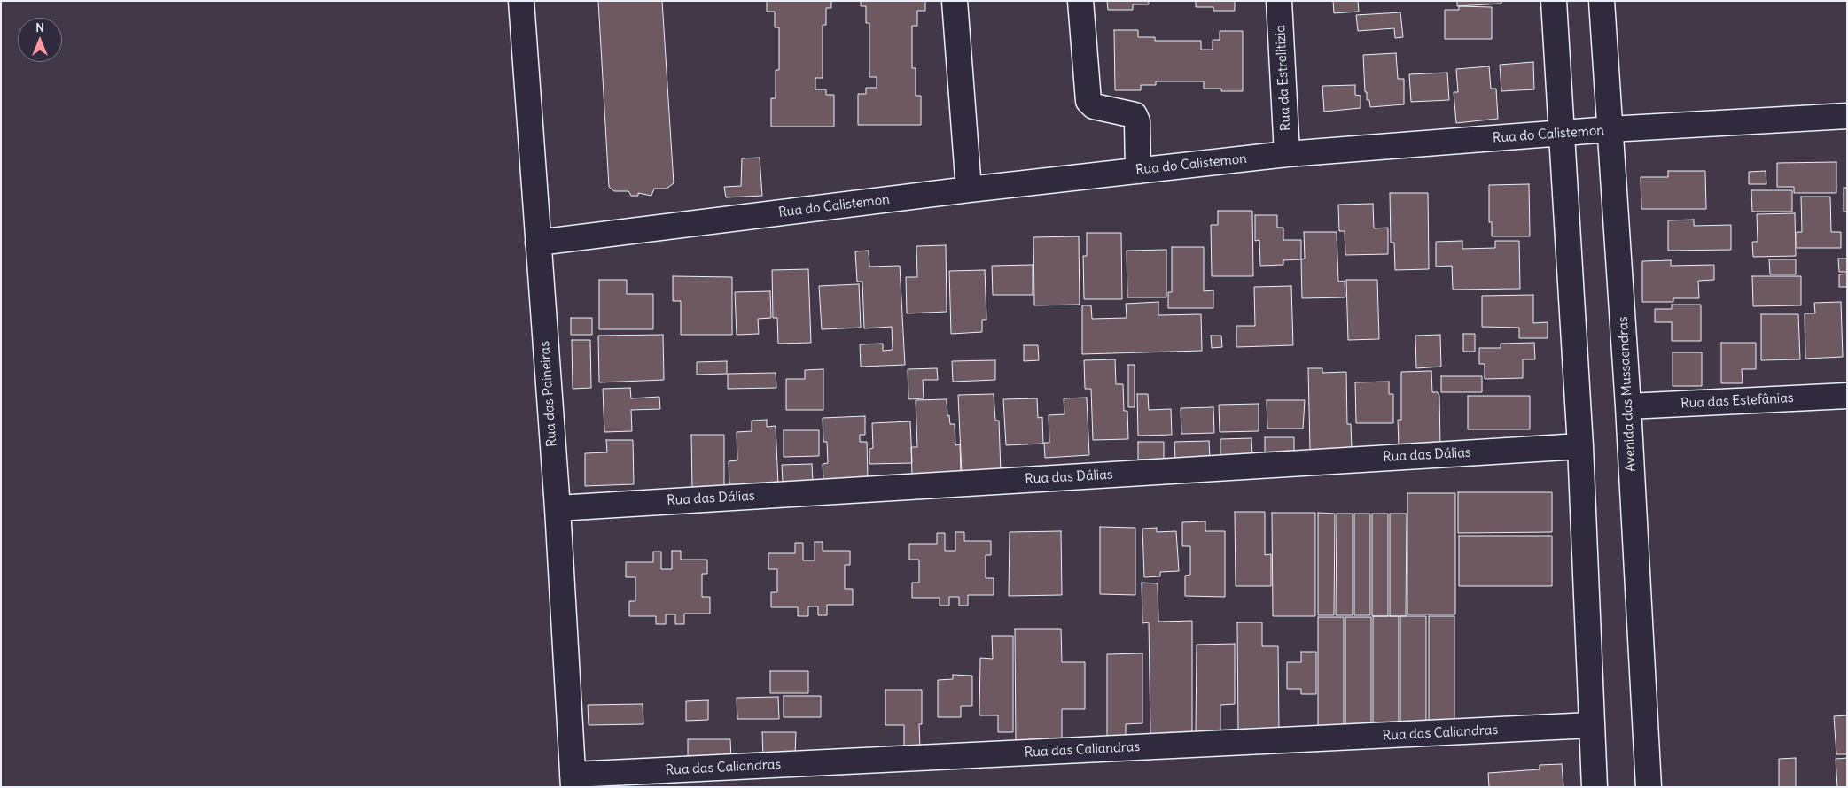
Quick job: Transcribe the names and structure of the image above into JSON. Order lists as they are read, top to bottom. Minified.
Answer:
{"streets":{"street":["Rua da Estrelítizia","Rua do Calistemon","Rua das Paineiras","Avenida das Mussaendras","Rua das Estefânias","Rua das Dálias","Rua das Caliandras"]},"crossings":[["Rua da Estrelítizia","Rua do Calistemon"],["Rua do Calistemon","Rua das Paineiras"],["Rua do Calistemon","Avenida das Mussaendras"],["Rua das Paineiras","Rua das Dálias"],["Rua das Paineiras","Rua das Caliandras"],["Avenida das Mussaendras","Rua das Estefânias"]],"north":"top"}
